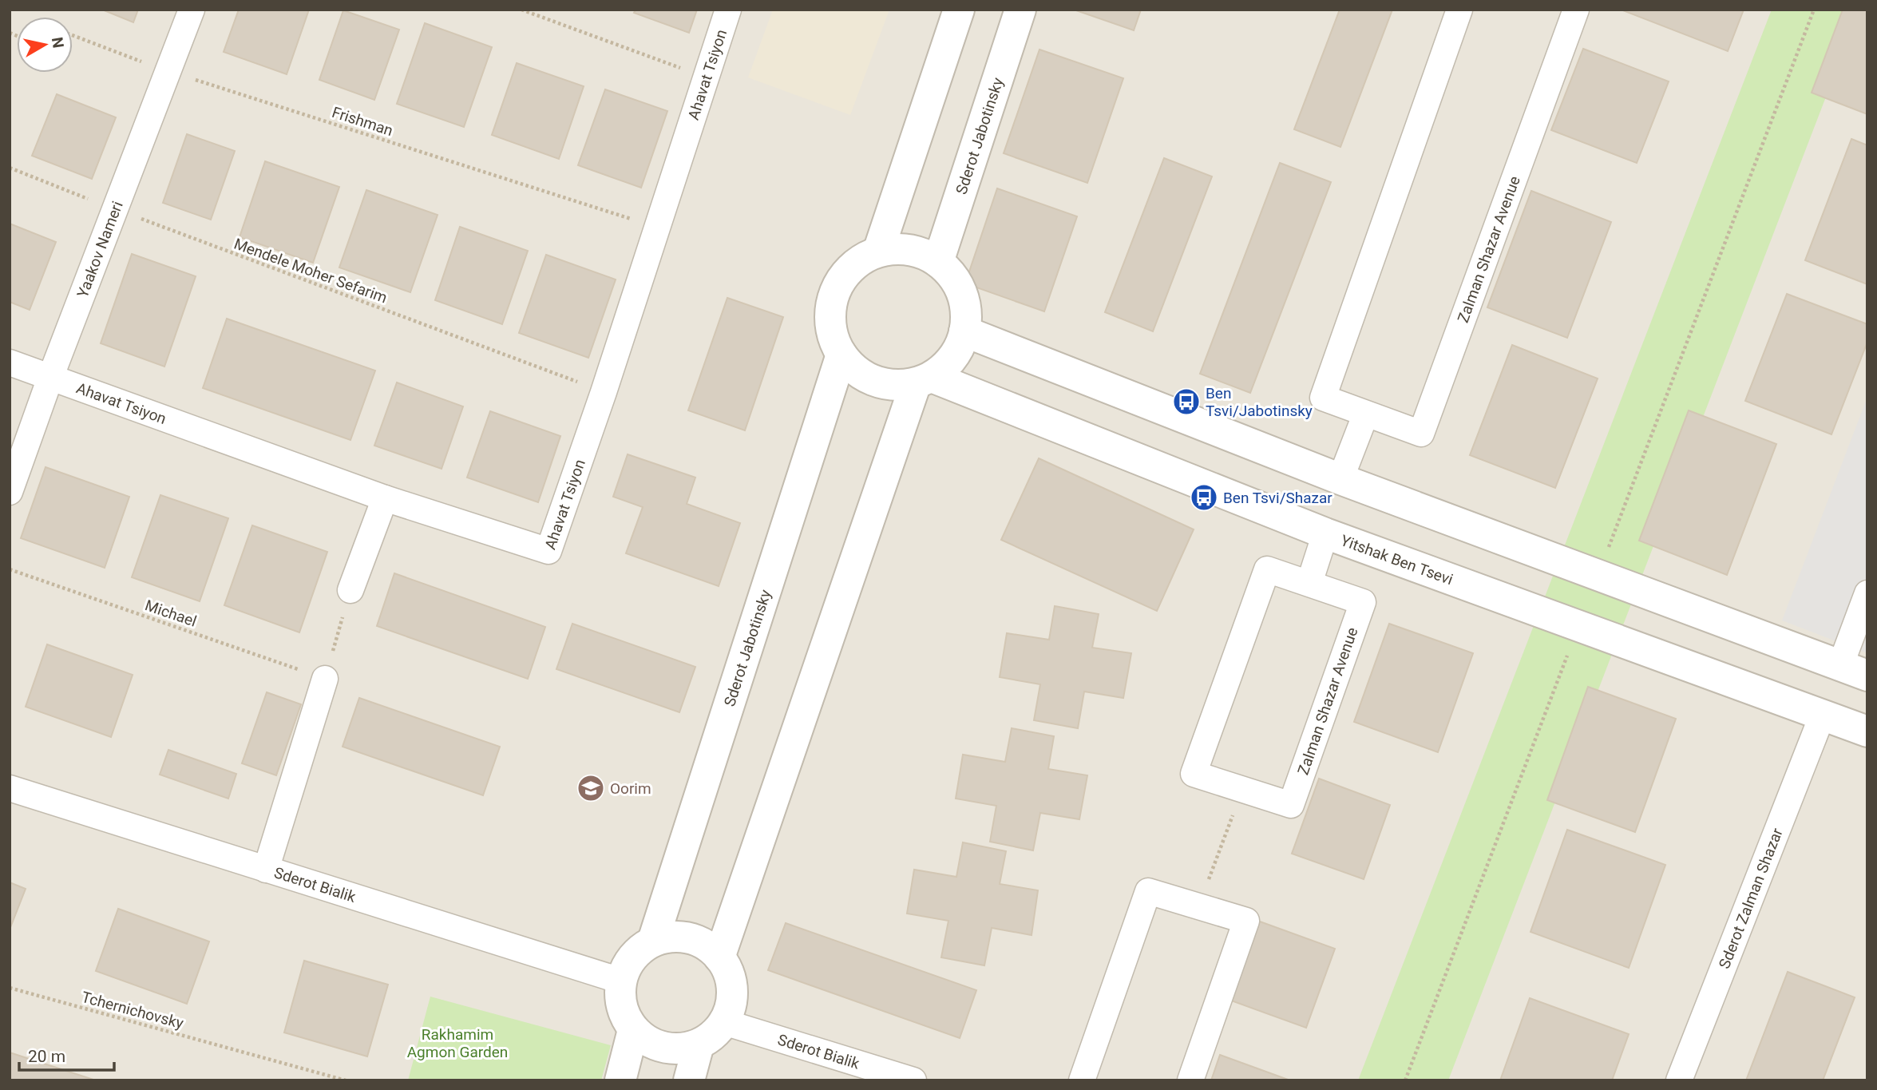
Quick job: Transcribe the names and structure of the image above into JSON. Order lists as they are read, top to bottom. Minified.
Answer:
{"streets":{"street":["Ahavat Tsiyon","Sderot Jabotinsky","Zalman Shazar Avenue","Yaakov Nameri","Yitshak Ben Tsevi","Sderot Bialik","Sderot Zalman Shazar"],"path":["Frishman","Mendele Moher Sefarim","Michael","Tchernichovsky"]},"crossings":[["Ahavat Tsiyon","Frishman"],["Ahavat Tsiyon","Yaakov Nameri"],["Ahavat Tsiyon","Mendele Moher Sefarim"],["Frishman","Yaakov Nameri"],["Sderot Jabotinsky","Yitshak Ben Tsevi"],["Sderot Jabotinsky","Sderot Bialik"],["Yaakov Nameri","Mendele Moher Sefarim"],["Yitshak Ben Tsevi","Sderot Zalman Shazar"]],"parks":["Rakhamim Agmon Garden"],"places":{"bus stop":["Ben Tsvi/Jabotinsky","Ben Tsvi/Shazar"],"school or university":["Oorim"]},"scale_bar":"20 m","north":"right"}
